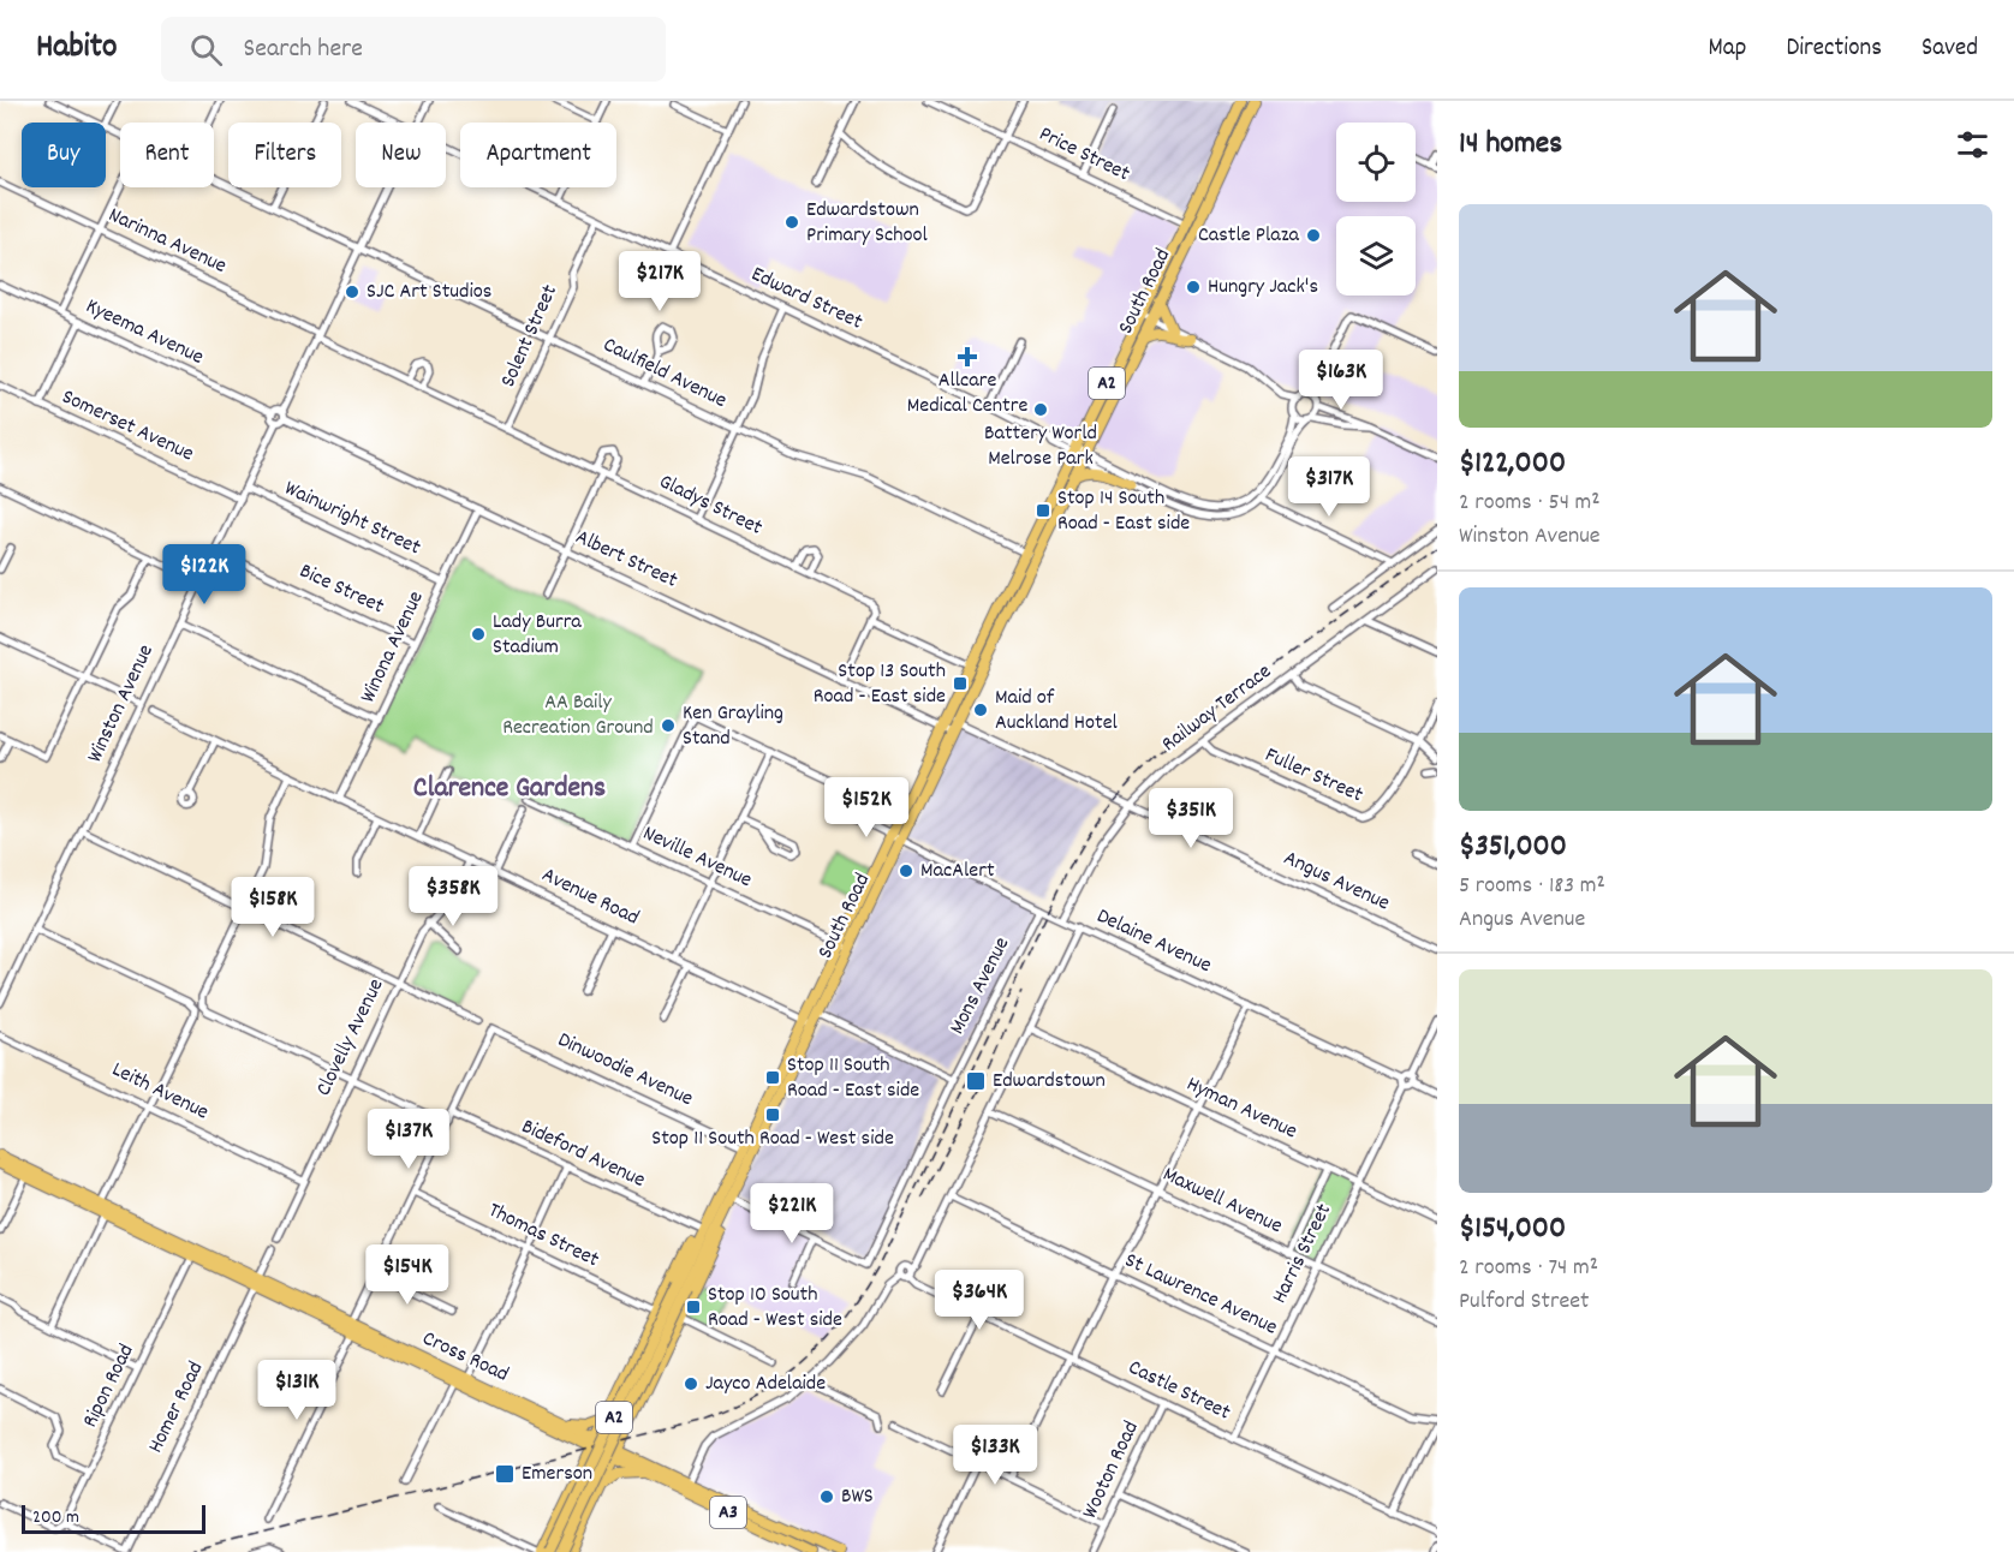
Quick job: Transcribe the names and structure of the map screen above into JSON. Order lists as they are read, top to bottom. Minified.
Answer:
{"streets":{"highway":["South Road","A2","Cross Road","A3"],"street":["Price Street","Narinna Avenue","Edward Street","Kyeema Avenue","Solent Street","Caulfield Avenue","Somerset Avenue","Gladys Street","Wainwright Street","Albert Street","Bice Street","Winona Avenue","Winston Avenue","Railway Terrace","Fuller Street","Neville Avenue","Angus Avenue","Avenue Road","Delaine Avenue","Mons Avenue","Clovelly Avenue","Dinwoodie Avenue","Leith Avenue","Hyman Avenue","Bideford Avenue","Maxwell Avenue","Thomas Street","Harris Street","St Lawrence Avenue","Ripon Road","Castle Street","Homer Road","Wooton Road"]},"crossings":[["Price Street","South Road"],["Narinna Avenue","Gladys Street"],["South Road","Edward Street"],["South Road","Caulfield Avenue"],["South Road","Gladys Street"],["South Road","Albert Street"],["South Road","Neville Avenue"],["South Road","Angus Avenue"],["South Road","Avenue Road"],["South Road","Delaine Avenue"],["South Road","Dinwoodie Avenue"],["Edward Street","Solent Street"],["Solent Street","Caulfield Avenue"],["Solent Street","Gladys Street"],["Somerset Avenue","Winston Avenue"],["Wainwright Street","Winona Avenue"],["Wainwright Street","Winston Avenue"],["Albert Street","Winona Avenue"],["Bice Street","Winona Avenue"],["Bice Street","Winston Avenue"],["Winona Avenue","Avenue Road"],["Railway Terrace","Fuller Street"],["Railway Terrace","Angus Avenue"],["Railway Terrace","Delaine Avenue"],["Neville Avenue","Delaine Avenue"],["Avenue Road","Clovelly Avenue"],["Delaine Avenue","Mons Avenue"],["Delaine Avenue","Harris Street"],["Clovelly Avenue","Leith Avenue"],["Dinwoodie Avenue","Bideford Avenue"],["Hyman Avenue","Harris Street"],["Maxwell Avenue","Harris Street"],["Harris Street","St Lawrence Avenue"],["Harris Street","Castle Street"],["Cross Road","Ripon Road"],["Cross Road","Homer Road"],["Ripon Road","Homer Road"],["Castle Street","Wooton Road"]],"districts":["Clarence Gardens"],"parks":["AA Baily Recreation Ground"],"places":{"other":["Edwardstown Primary School","Castle Plaza","Hungry Jack's","SJC Art Studios","Battery World Melrose Park","Lady Burra Stadium","Maid of Auckland Hotel","Ken Grayling Stand","MacAlert","Jayco Adelaide","BWS"],"health":["Allcare Medical Centre"],"transit":["Stop 14 South Road - East side","Stop 13 South Road - East side","Stop 11 South Road - East side","Edwardstown","Stop 11 South Road - West side","Stop 10 South Road - West side","Emerson"]},"scale_bar":"200 m","page":{"header":"Habito","search":"Search here","nav":["Map","Directions","Saved"],"heading":"14 homes","chip":["Buy","Rent","Filters","New","Apartment"],"list":[{"name":"$122,000","note":"2 rooms · 54 m² · Winston Avenue"},{"name":"$351,000","note":"5 rooms · 183 m² · Angus Avenue"},{"name":"$154,000","note":"2 rooms · 74 m² · Pulford Street"}],"price":["$217K","$163K","$317K","$122K","$152K","$351K","$358K","$158K","$137K","$221K","$154K","$364K","$131K","$133K"],"scale":"200 m"}}
